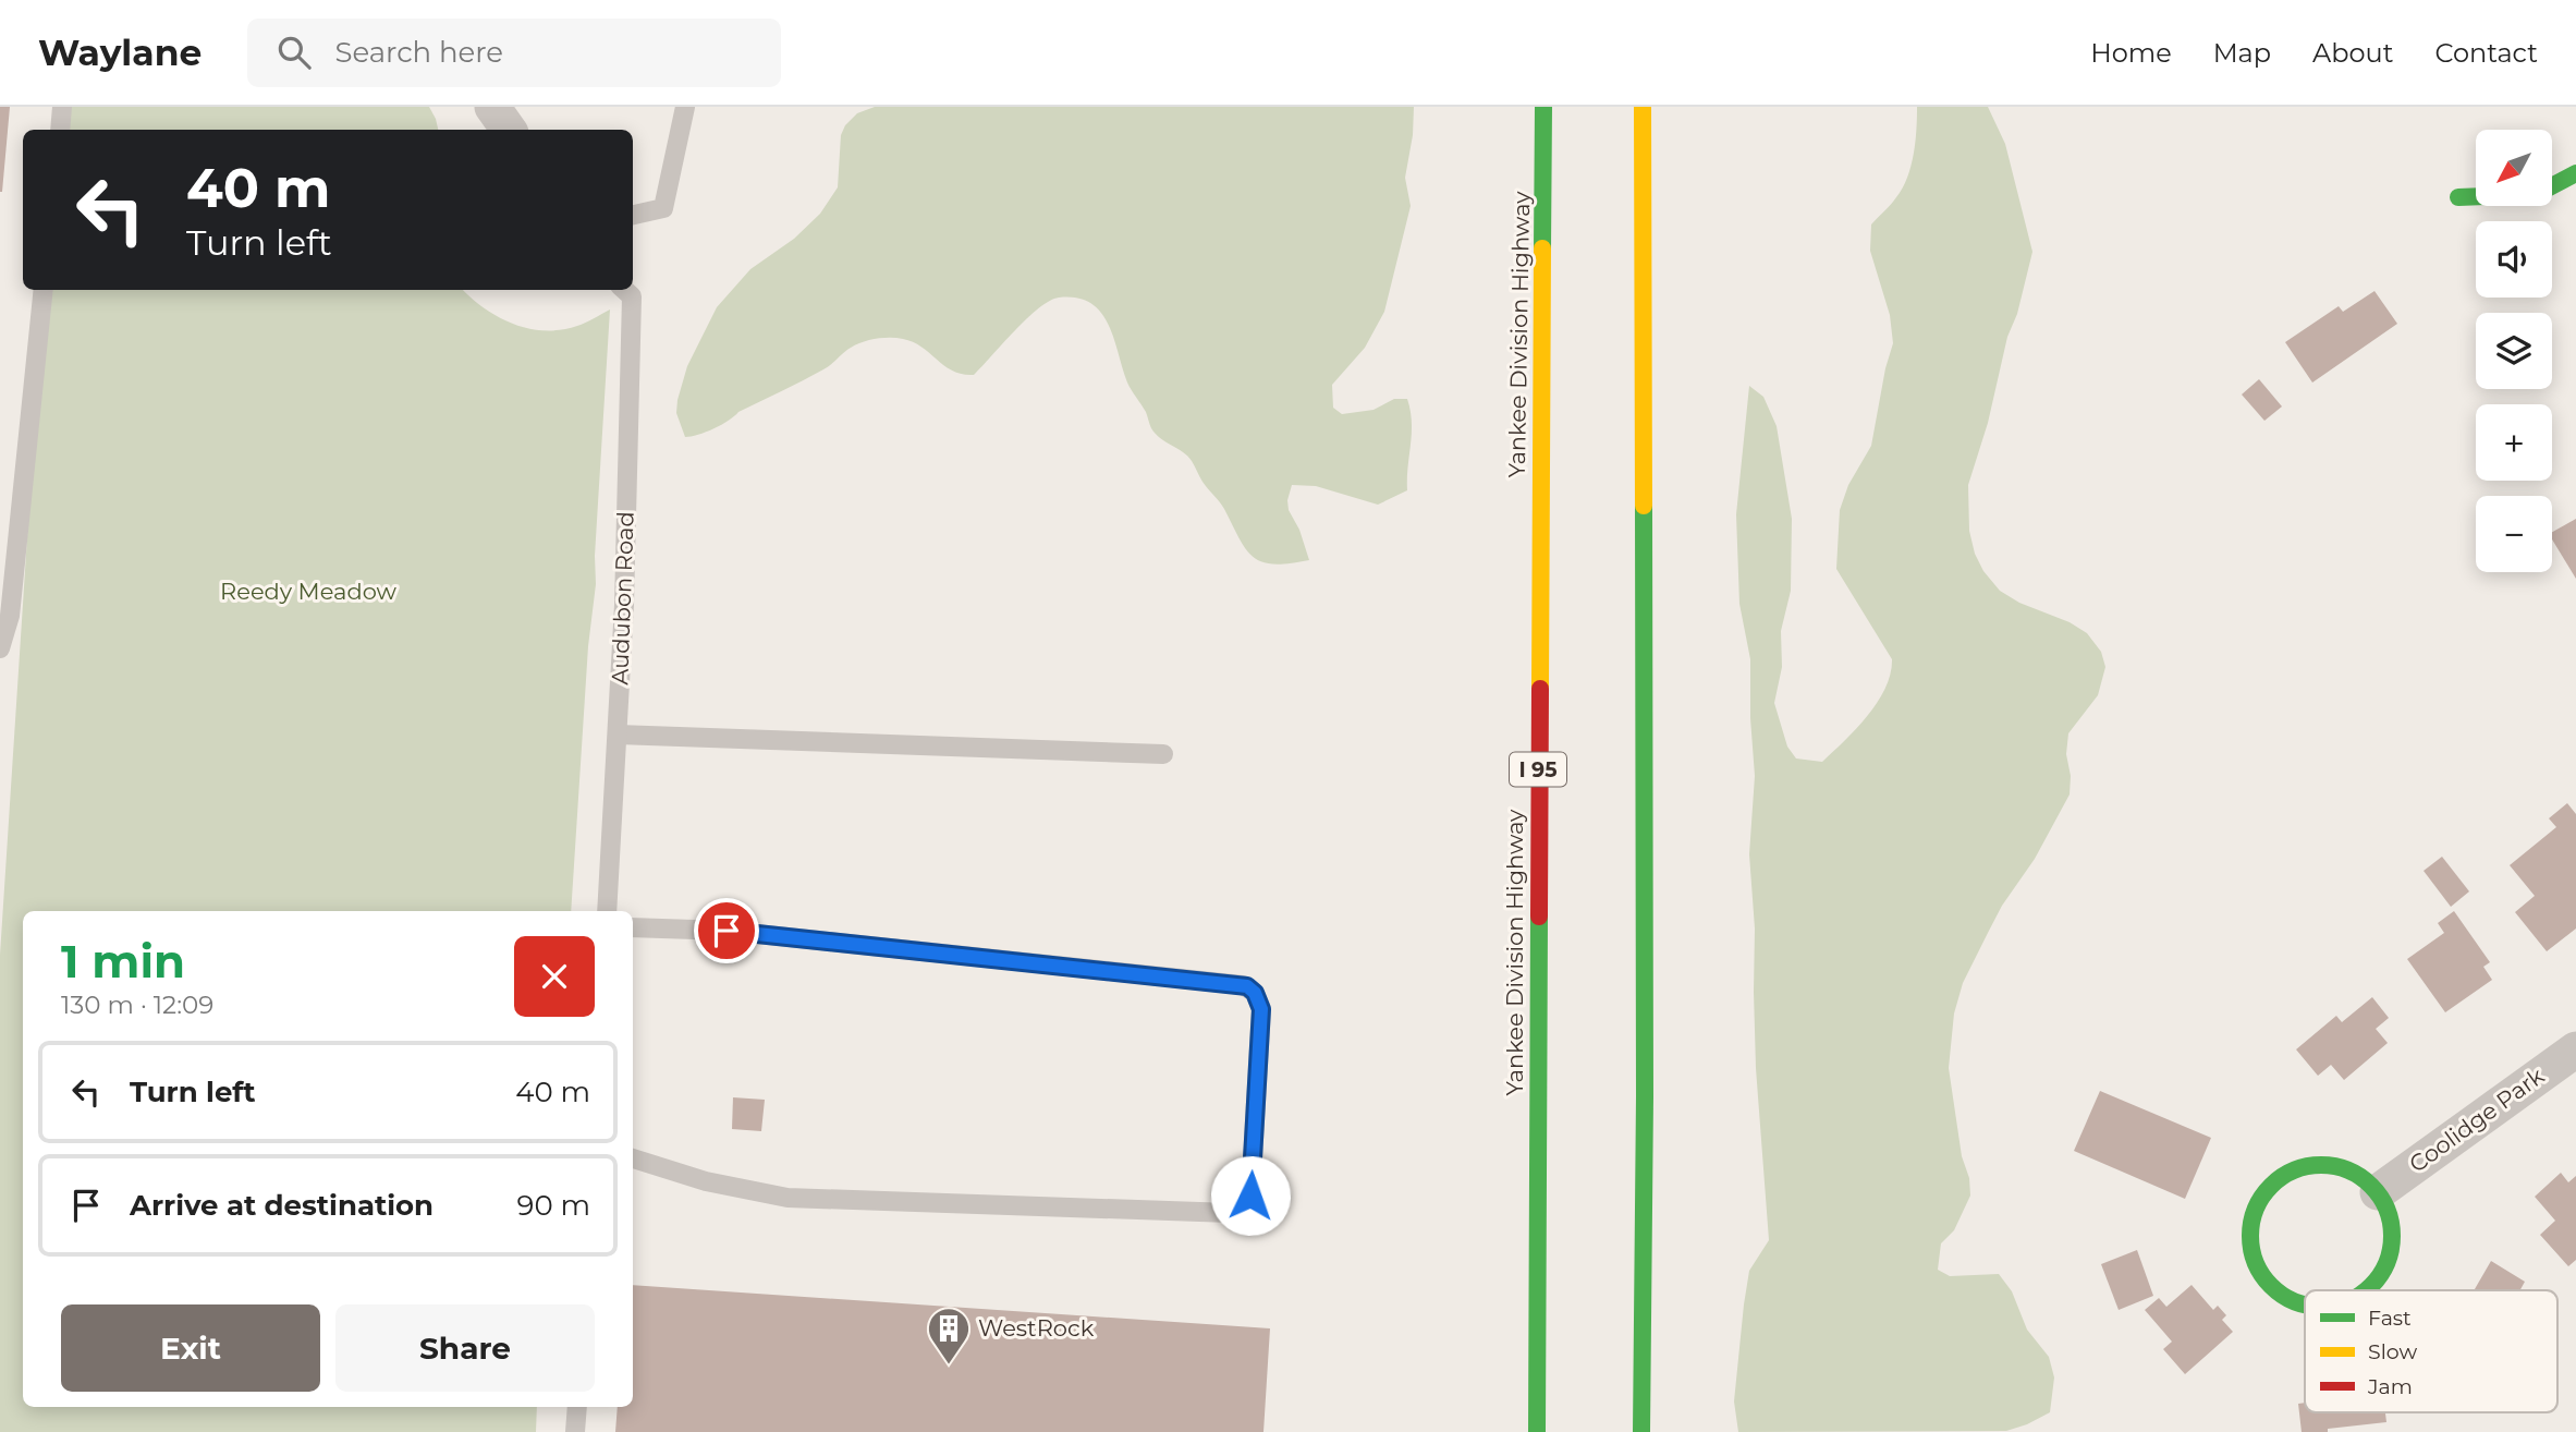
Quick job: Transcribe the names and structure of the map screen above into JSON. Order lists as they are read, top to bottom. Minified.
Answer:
{"streets":{"main road":["Yankee Division Highway","I 95"],"street":["Coolidge Park"],"lane":["Audubon Road"]},"parks":["Reedy Meadow"],"places":{"building":["WestRock"]},"legend":["Fast","Slow","Jam"],"north":"bottom left","page":{"header":"Waylane","search":"Search here","nav":["Home","Map","About","Contact"],"map_buttons":["+","−"],"turn":["40 m","Turn left"],"heading":["1 min","130 m · 12:09"],"list":[{"name":"Turn left","value":"40 m"},{"name":"Arrive at destination","value":"90 m"}],"buttons":["Exit","Share"]}}
